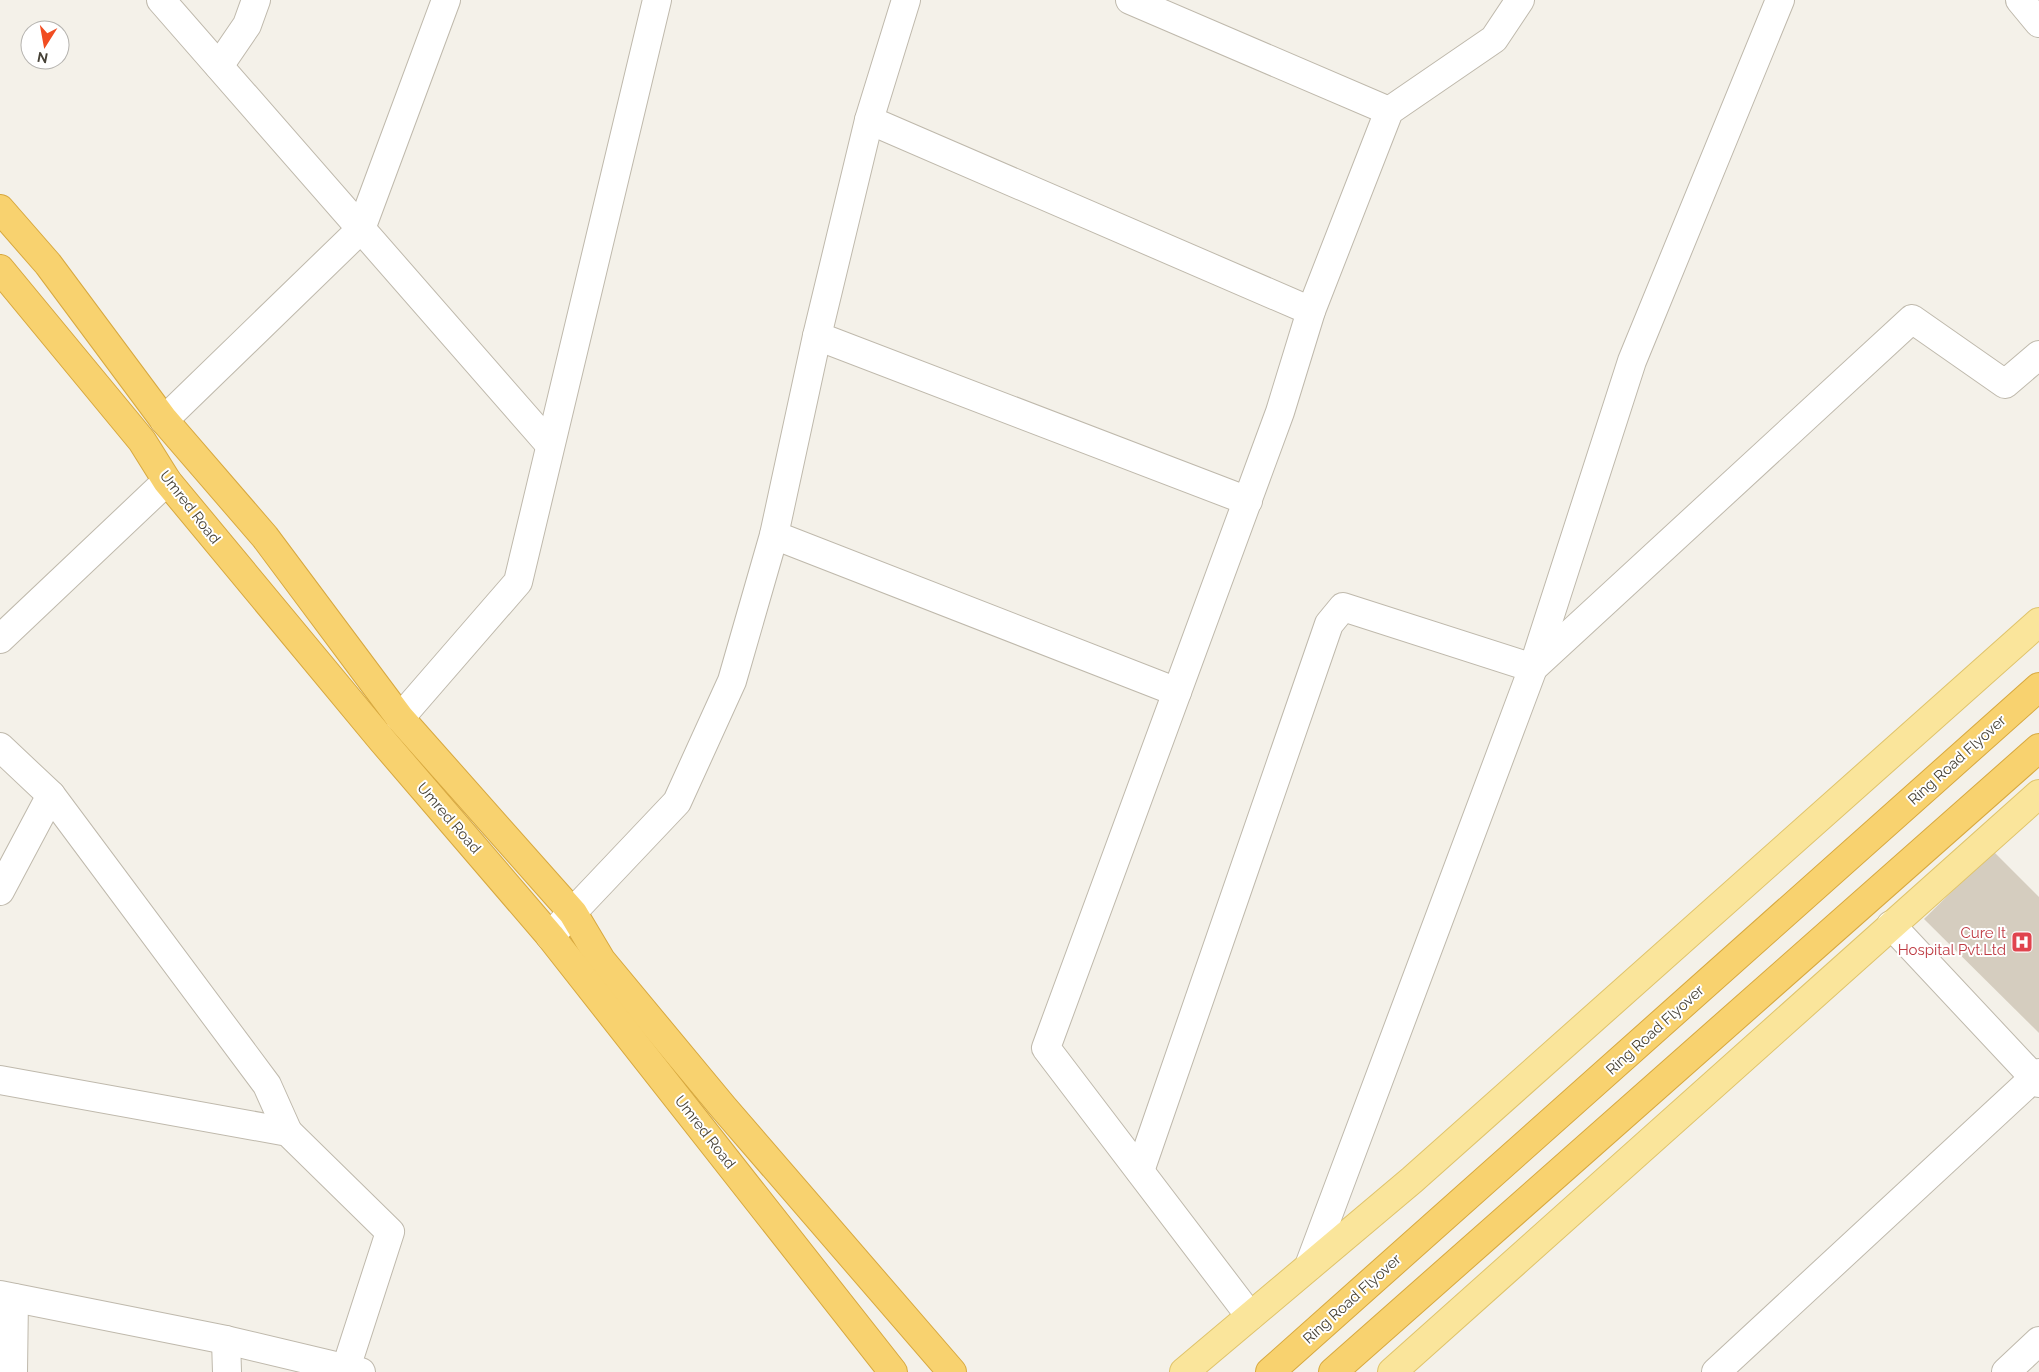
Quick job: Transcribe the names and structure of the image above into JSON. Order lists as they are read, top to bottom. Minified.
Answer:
{"streets":{"highway":["Umred Road","Ring Road Flyover"]},"places":{"hospital":["Cure It Hospital Pvt.Ltd"]},"north":"bottom"}
